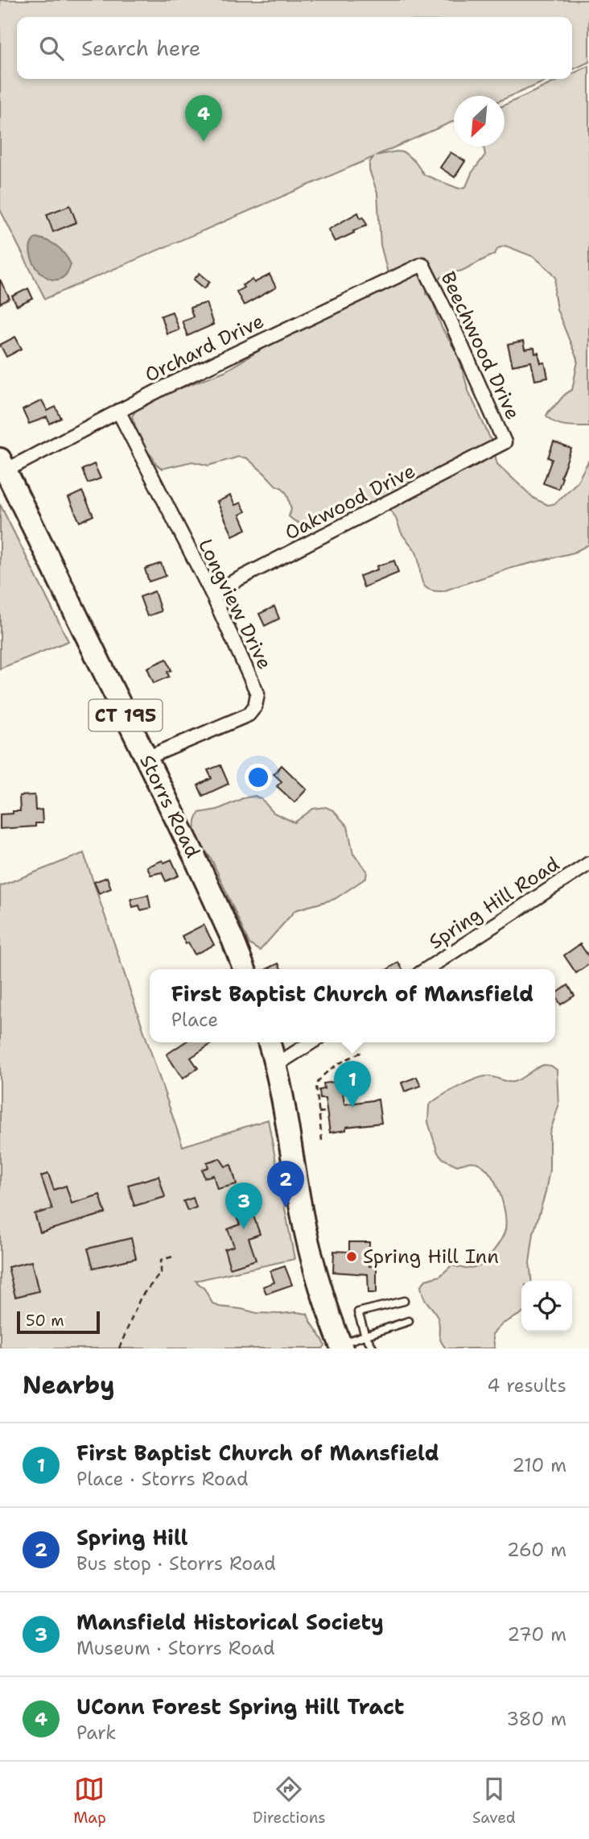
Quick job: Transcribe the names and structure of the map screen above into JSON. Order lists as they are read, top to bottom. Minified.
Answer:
{"streets":{"main road":["CT 195","Storrs Road"],"street":["Beechwood Drive","Orchard Drive","Oakwood Drive","Longview Drive","Spring Hill Road"]},"crossings":[["Beechwood Drive","Orchard Drive"],["Beechwood Drive","Oakwood Drive"],["Orchard Drive","Longview Drive"],["Orchard Drive","Storrs Road"],["Oakwood Drive","Longview Drive"],["Longview Drive","Storrs Road"]],"places":["Spring Hill Inn"],"scale_bar":"50 m","north":"bottom left","page":{"search":"Search here","pins":["4","1","2","3"],"popup":["First Baptist Church of Mansfield","Place"],"scale":"50 m","heading":["Nearby","4 results"],"list":[{"mark":"1","name":"First Baptist Church of Mansfield","note":"Place · Storrs Road","value":"210 m"},{"mark":"2","name":"Spring Hill","note":"Bus stop · Storrs Road","value":"260 m"},{"mark":"3","name":"Mansfield Historical Society","note":"Museum · Storrs Road","value":"270 m"},{"mark":"4","name":"UConn Forest Spring Hill Tract","note":"Park","value":"380 m"}],"nav":["Map","Directions","Saved"]}}
